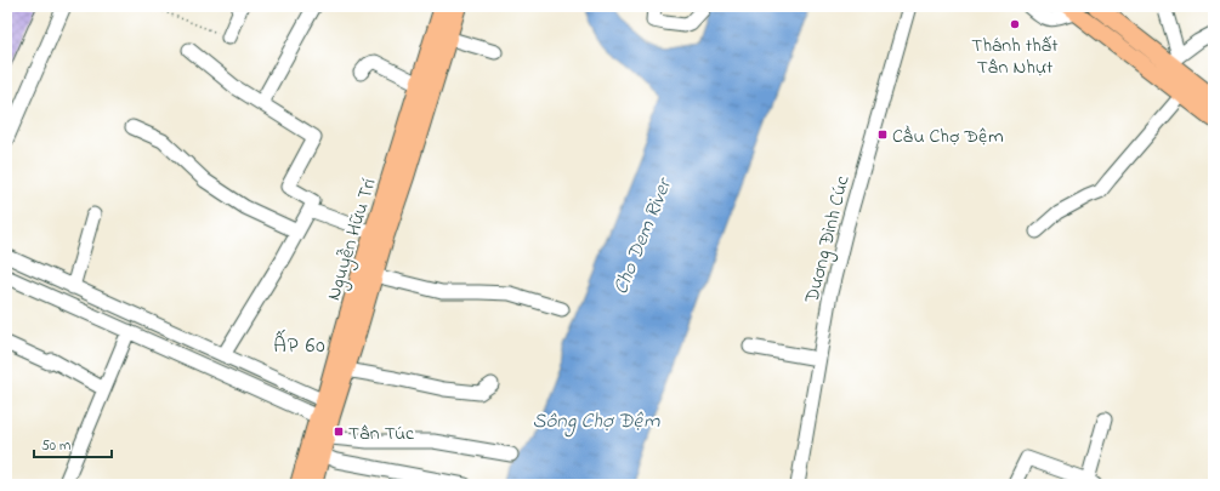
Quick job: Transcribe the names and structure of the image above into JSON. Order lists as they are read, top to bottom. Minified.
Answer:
{"streets":{"main road":["Nguyễn Hữu Trí"],"street":["Dương Đình Cúc"]},"districts":["ẤP 60"],"water":["Cho Dem River","Sông Chợ Đệm"],"places":{"other":["Thánh thất Tân Nhựt"],"transit":["Cầu Chợ Đệm","Tân Túc"]},"scale_bar":"50 m"}
